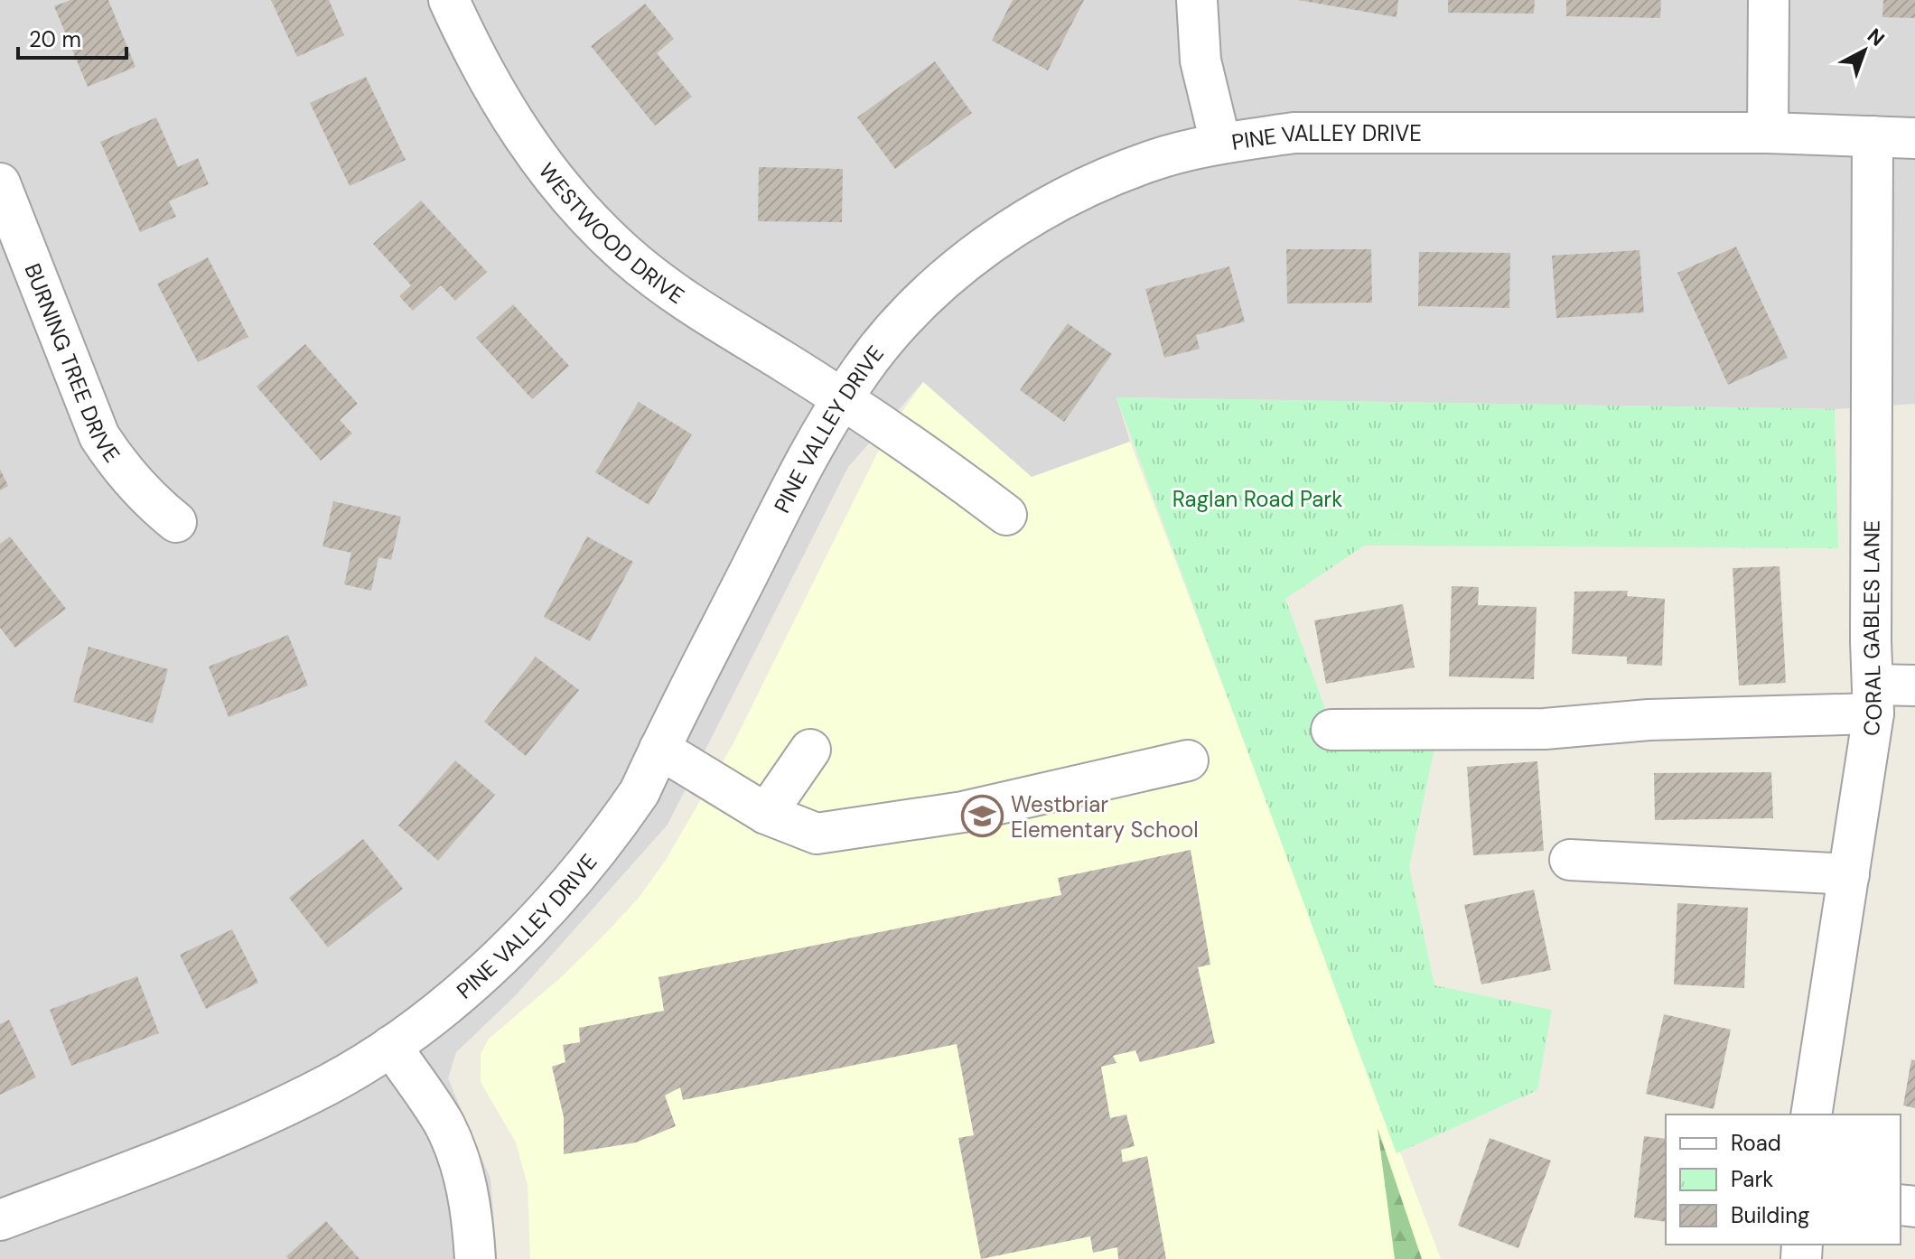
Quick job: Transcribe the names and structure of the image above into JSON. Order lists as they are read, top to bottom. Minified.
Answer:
{"streets":{"street":["PINE VALLEY DRIVE","WESTWOOD DRIVE","BURNING TREE DRIVE","CORAL GABLES LANE"]},"crossings":[["PINE VALLEY DRIVE","WESTWOOD DRIVE"],["PINE VALLEY DRIVE","CORAL GABLES LANE"]],"parks":["Raglan Road Park"],"places":{"school or university":["Westbriar Elementary School"]},"legend":["Road","Park","Building"],"scale_bar":"20 m","north":"top right"}
